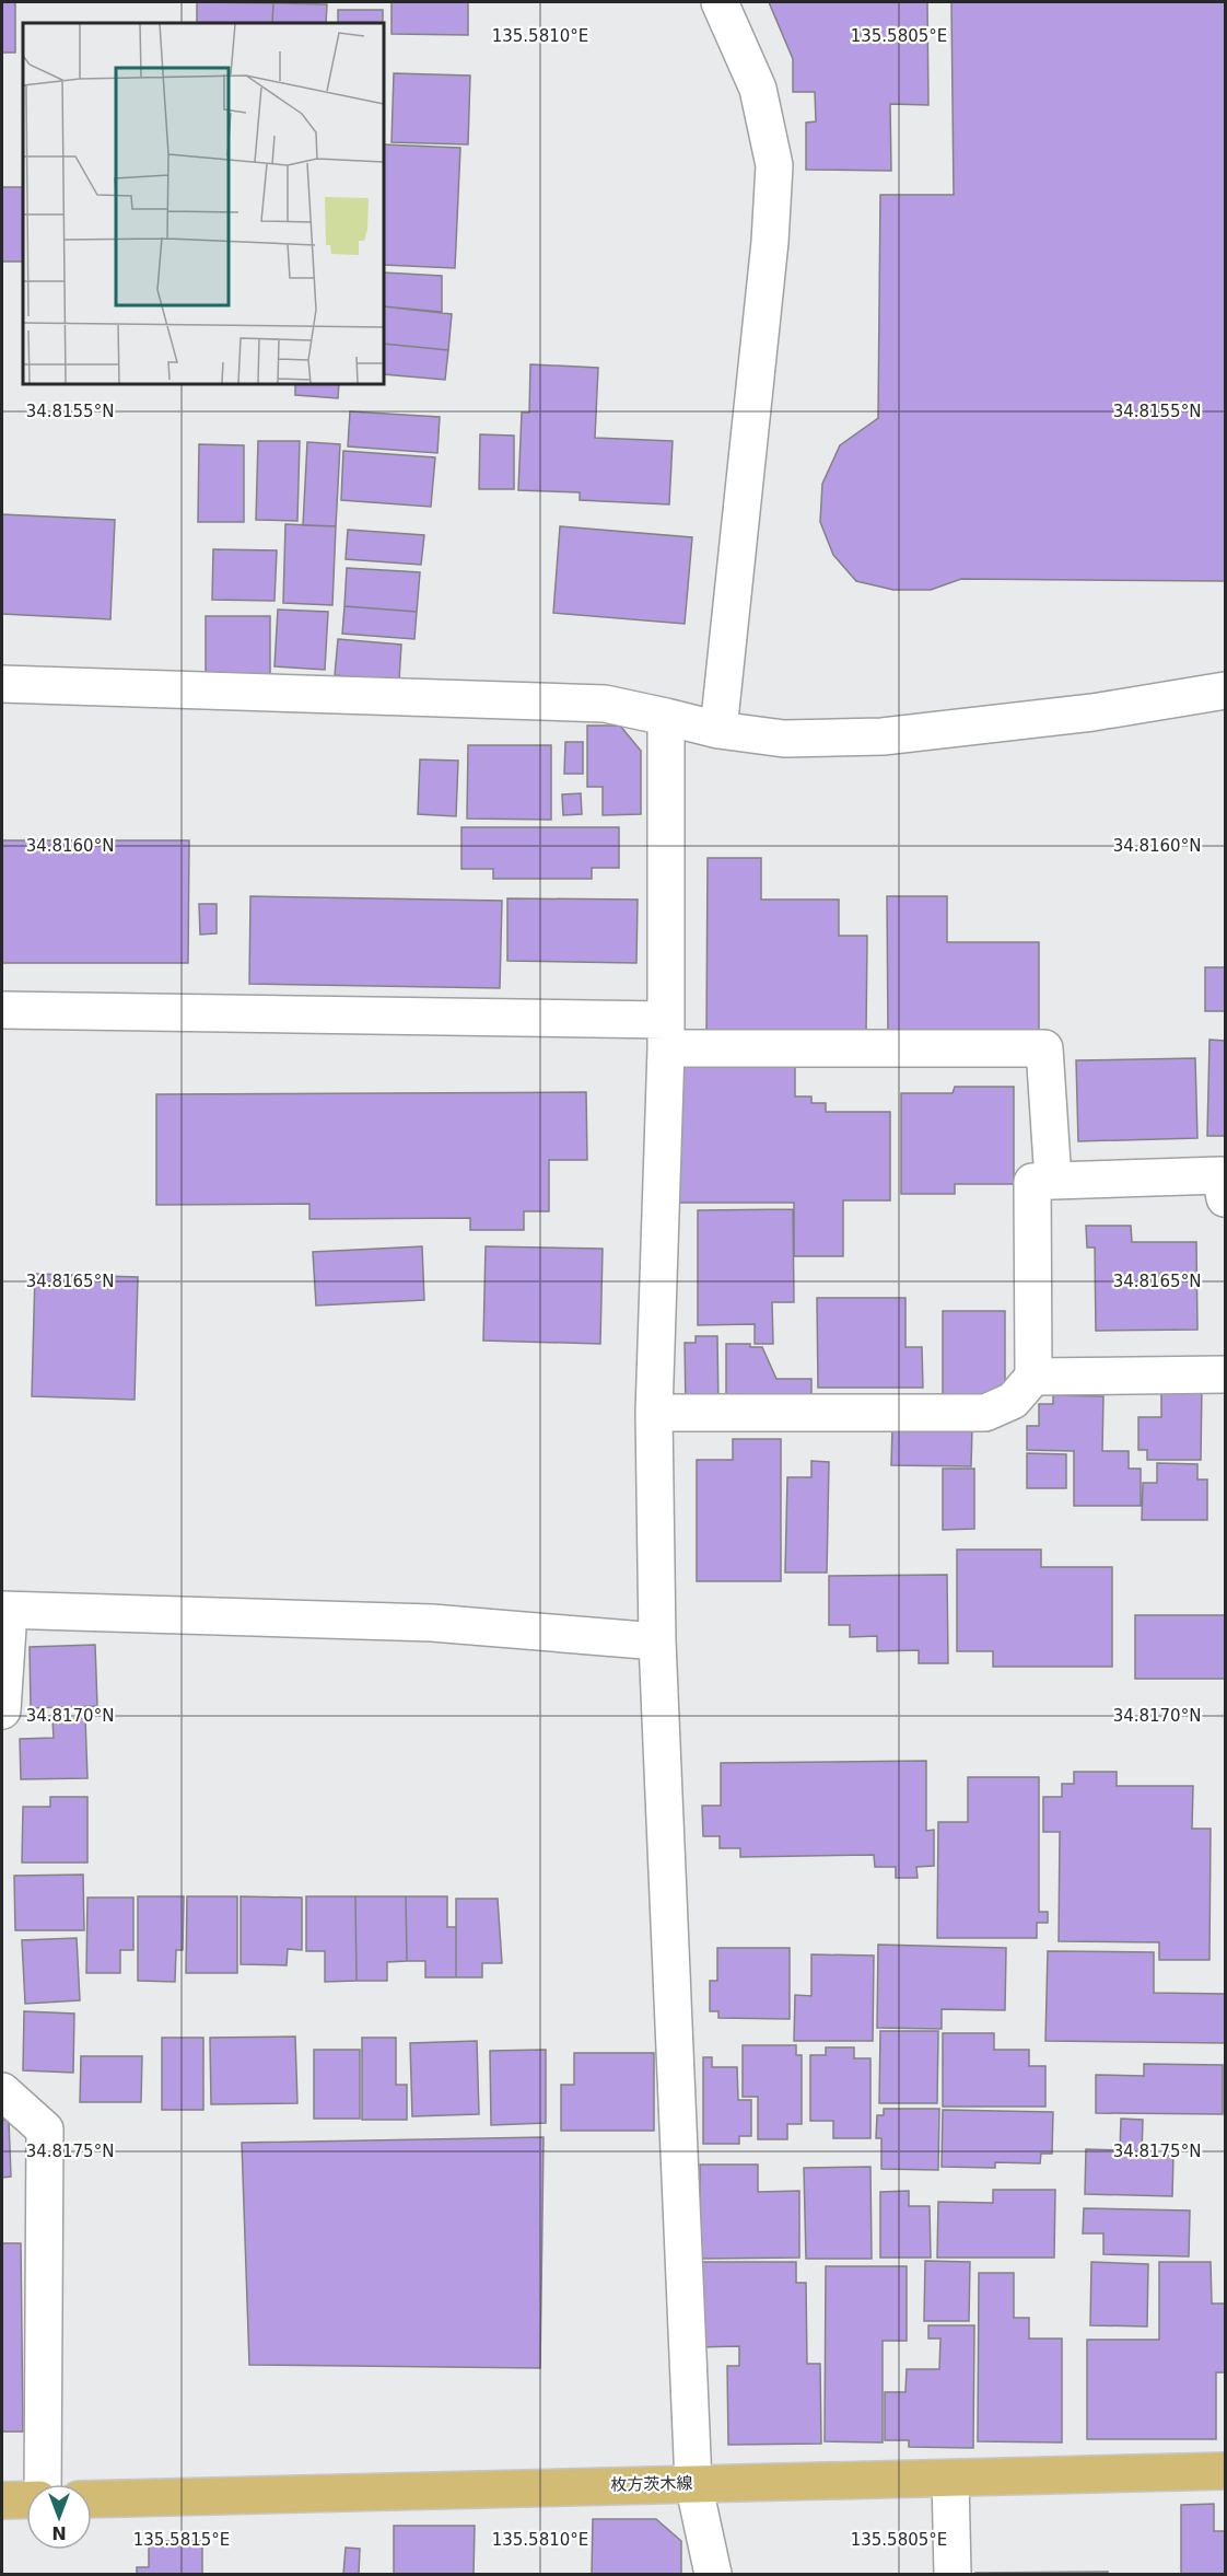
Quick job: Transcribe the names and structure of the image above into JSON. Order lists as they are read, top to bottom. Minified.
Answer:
{"streets":{"main road":["枚方茨木線"]},"north":"bottom","coordinates":["135.5810°E","135.5805°E","34.8155°N","34.8160°N","34.8165°N","34.8170°N","34.8175°N","135.5815°E"]}
